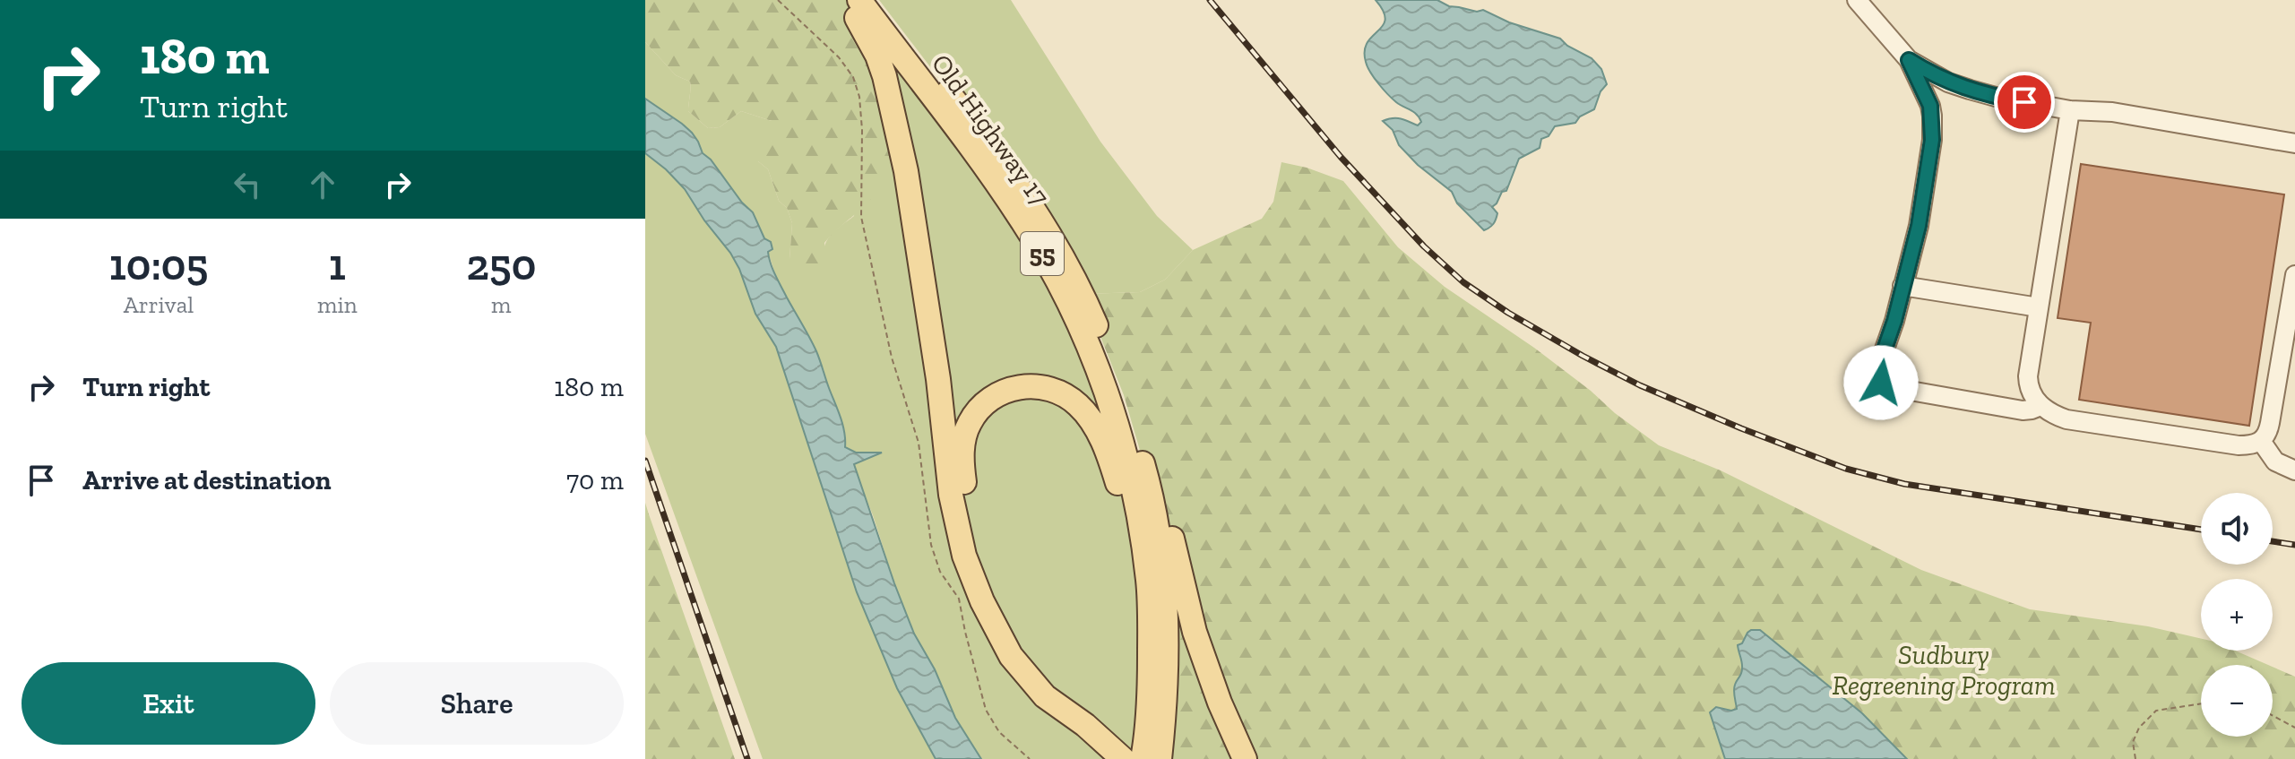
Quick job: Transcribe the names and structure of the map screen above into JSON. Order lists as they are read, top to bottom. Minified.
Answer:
{"streets":{"main road":["Old Highway 17","55"]},"parks":["Sudbury Regreening Program"],"page":{"turn":["180 m","Turn right"],"eta":["10:05","Arrival","1","min","250","m"],"list":[{"name":"Turn right","value":"180 m"},{"name":"Arrive at destination","value":"70 m"}],"map_buttons":["+","−"],"buttons":["Exit","Share"]}}
